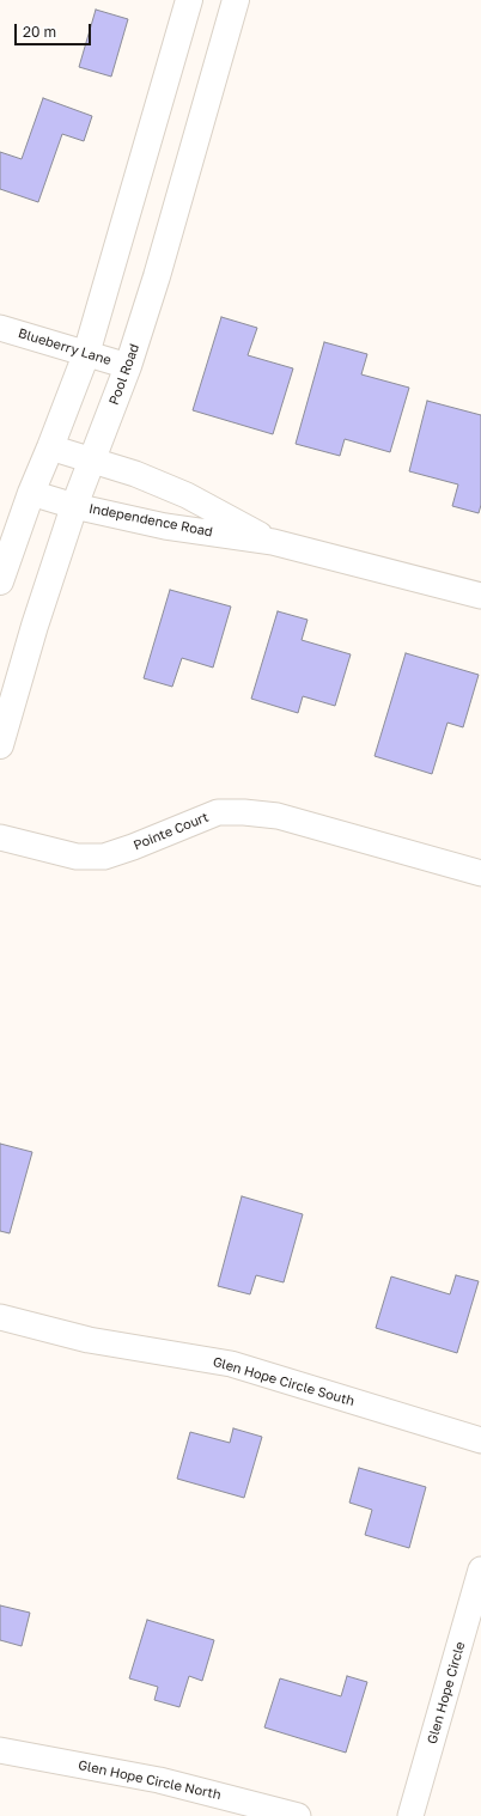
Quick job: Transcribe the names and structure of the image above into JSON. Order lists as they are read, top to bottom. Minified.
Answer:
{"streets":{"main road":["Pool Road"],"street":["Blueberry Lane","Independence Road","Pointe Court","Glen Hope Circle South","Glen Hope Circle","Glen Hope Circle North"]},"crossings":[["Blueberry Lane","Pool Road"],["Pool Road","Independence Road"]],"scale_bar":"20 m"}
